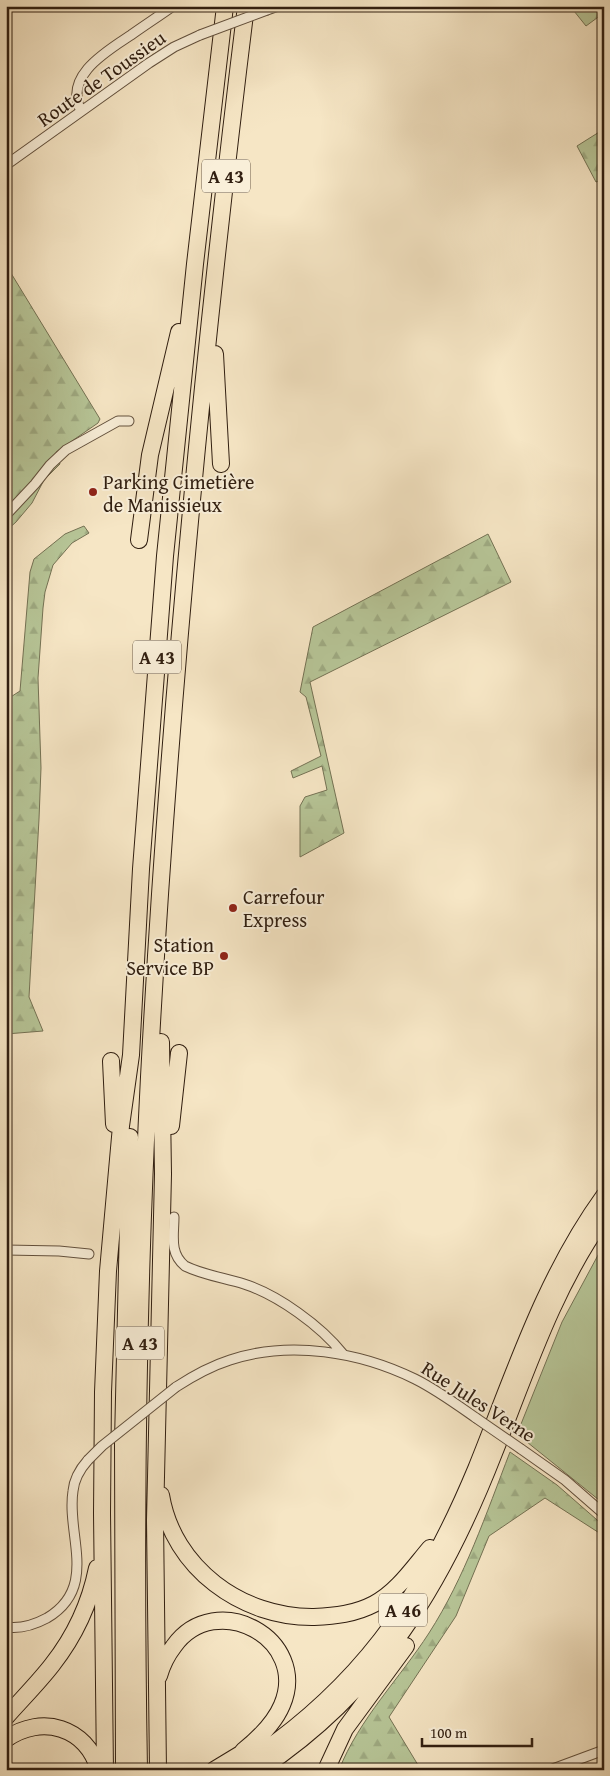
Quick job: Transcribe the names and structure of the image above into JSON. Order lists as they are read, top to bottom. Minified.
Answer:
{"streets":{"highway":["A 43","A 46"],"street":["Route de Toussieu","Rue Jules Verne"]},"places":["Parking Cimetière de Manissieux","Carrefour Express","Station Service BP"],"scale_bar":"100 m"}
